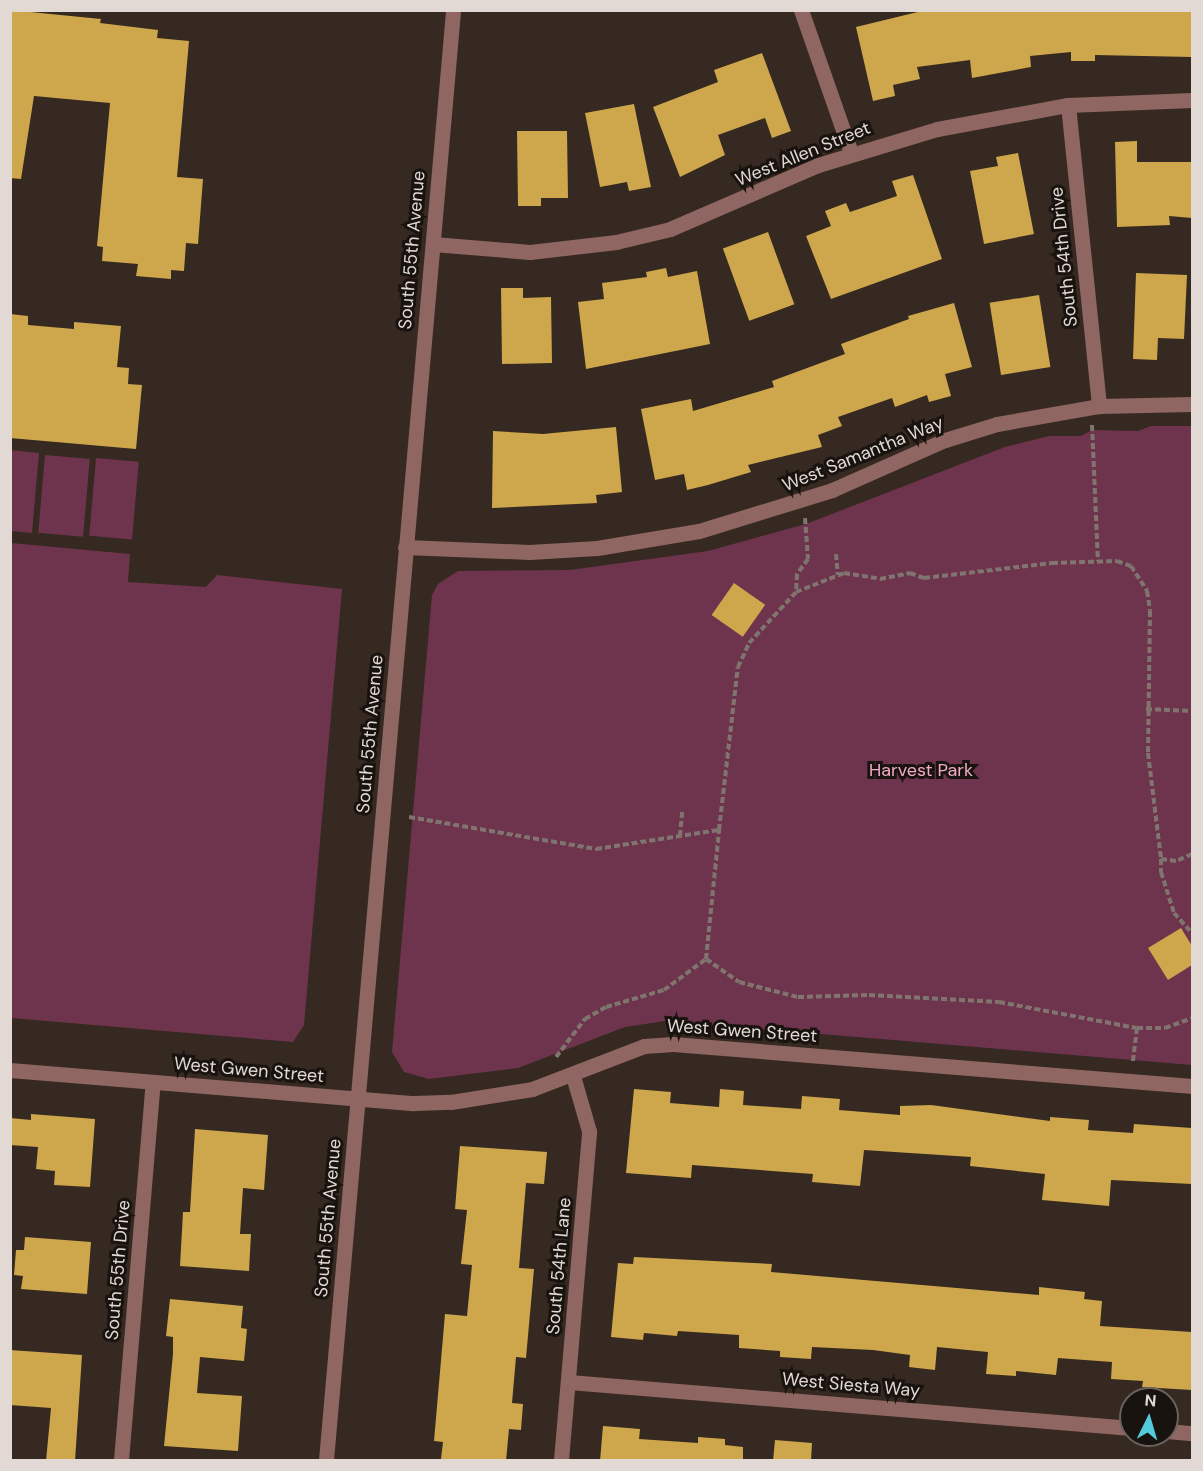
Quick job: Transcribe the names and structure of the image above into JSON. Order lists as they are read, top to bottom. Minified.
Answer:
{"streets":{"street":["West Allen Street","South 55th Avenue","South 54th Drive","West Samantha Way","West Gwen Street","South 54th Lane","South 55th Drive","West Siesta Way"]},"crossings":[["West Allen Street","South 55th Avenue"],["West Allen Street","South 54th Drive"],["South 55th Avenue","West Samantha Way"],["South 55th Avenue","West Gwen Street"],["South 54th Drive","West Samantha Way"],["West Gwen Street","South 54th Lane"],["West Gwen Street","South 55th Drive"],["South 54th Lane","West Siesta Way"]],"parks":["Harvest Park"],"north":"top"}
